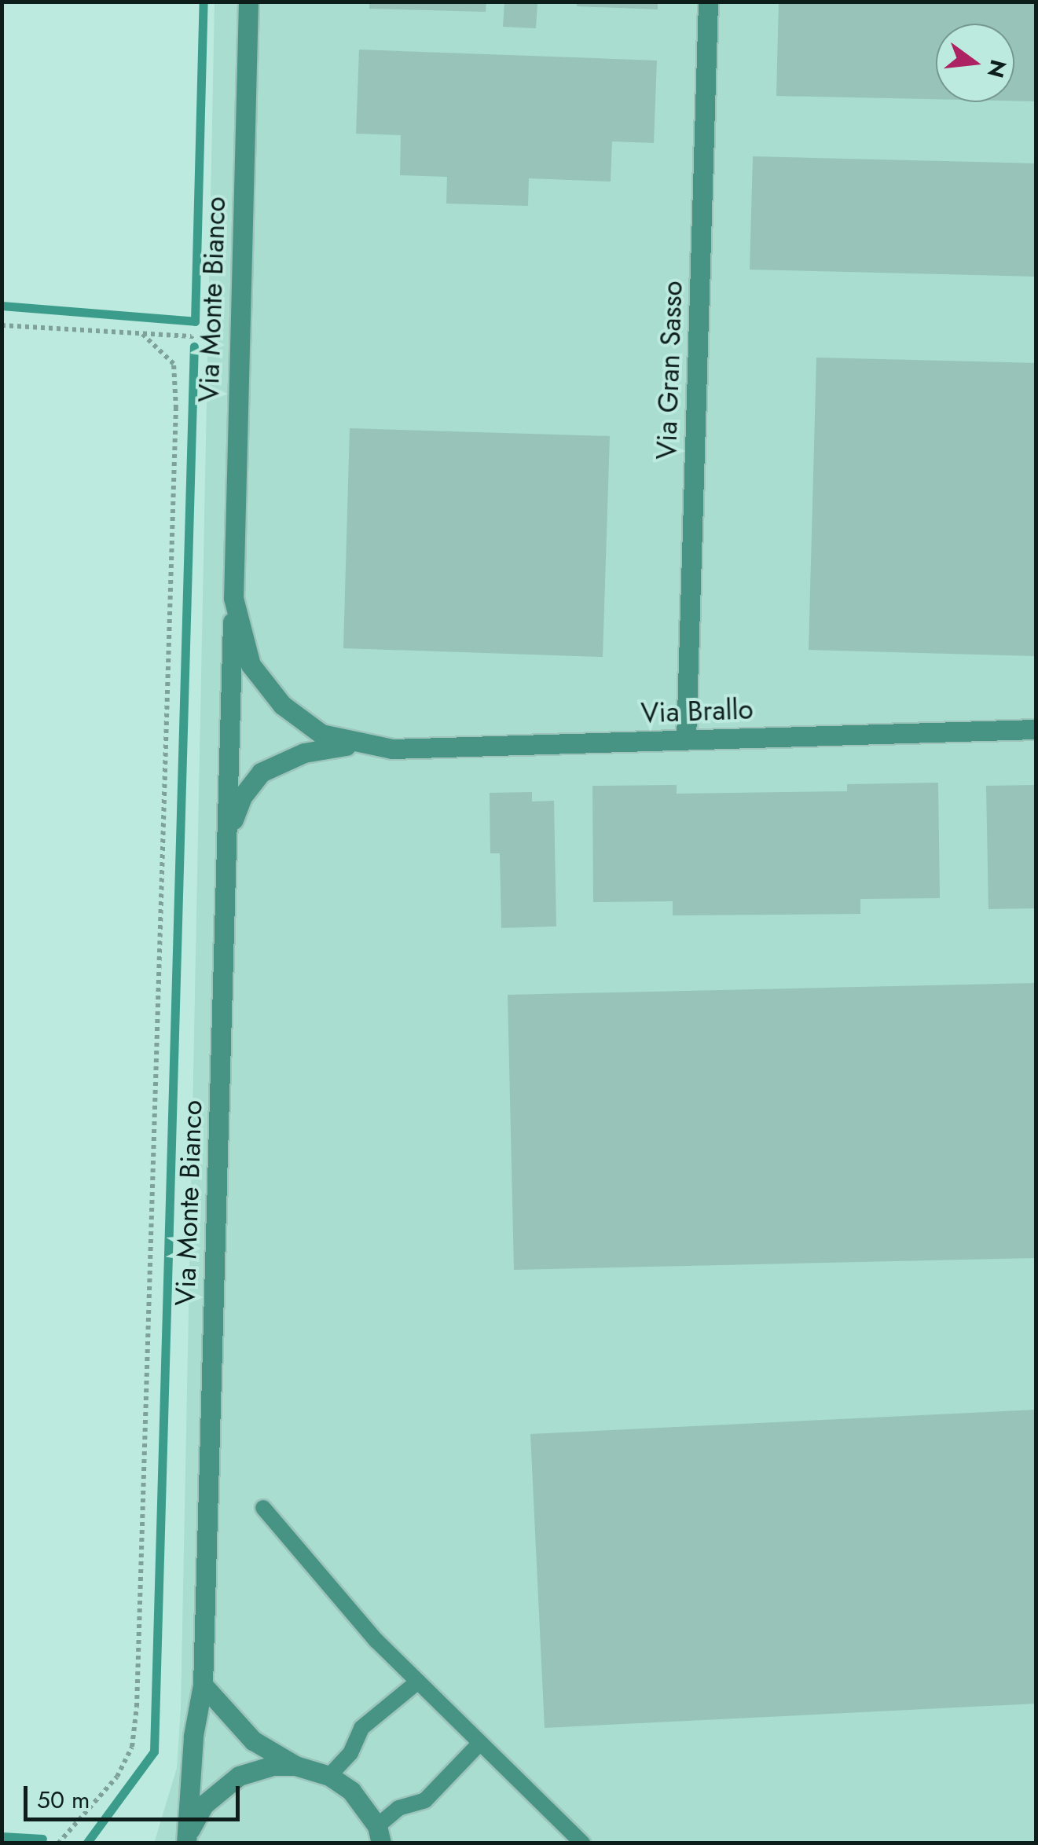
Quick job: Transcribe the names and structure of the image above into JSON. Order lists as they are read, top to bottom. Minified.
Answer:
{"streets":{"street":["Via Monte Bianco","Via Gran Sasso","Via Brallo"]},"crossings":[["Via Monte Bianco","Via Brallo"],["Via Gran Sasso","Via Brallo"]],"scale_bar":"50 m","north":"right"}
